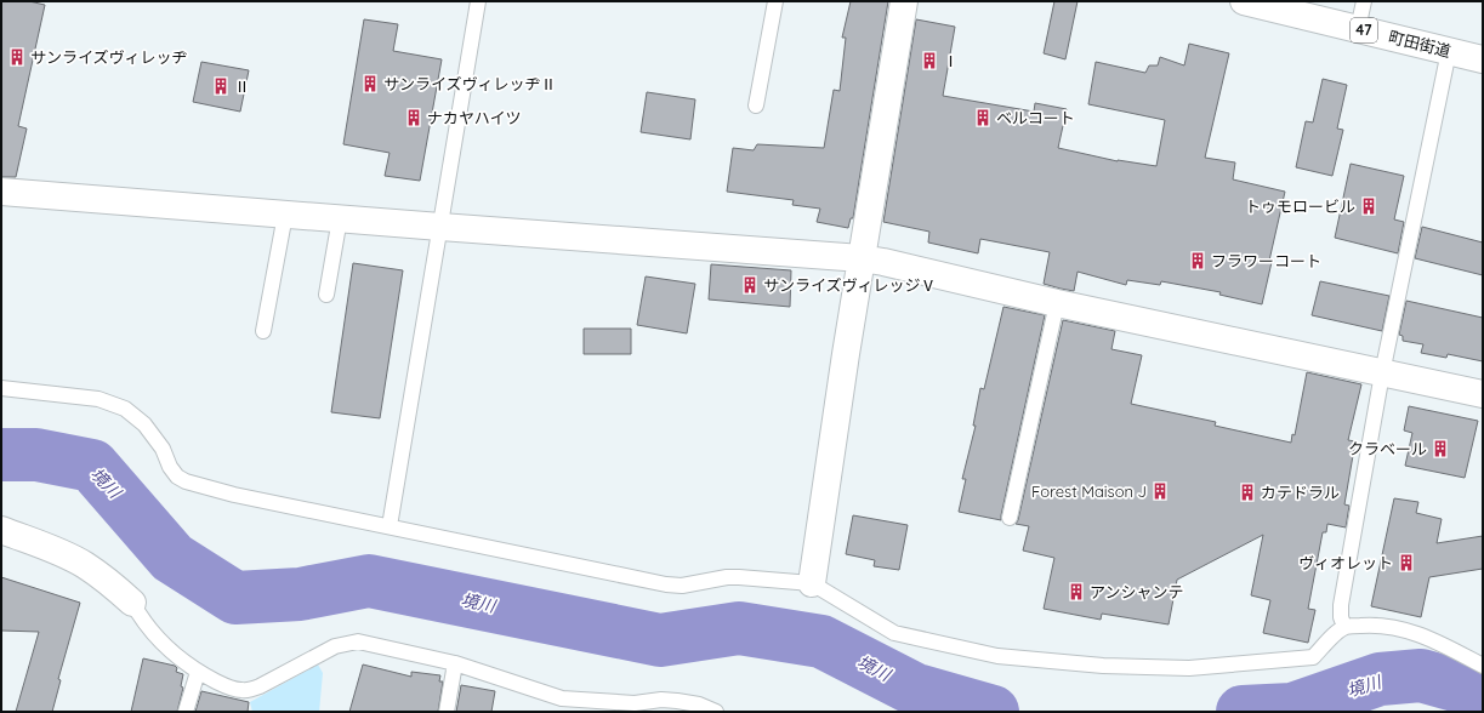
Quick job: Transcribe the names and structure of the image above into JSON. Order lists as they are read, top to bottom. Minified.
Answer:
{"streets":{"street":["47","町田街道"]},"water":["境川"],"places":{"building":["サンライズヴィレッヂ","Ⅰ","サンライズヴィレッヂⅡ","Ⅱ","ナカヤハイツ","ベルコート","トゥモロービル","フラワーコート","サンライズヴィレッジⅤ","クラベール","Forest Maison J","カテドラル","ヴィオレット","アンシャンテ"]}}
